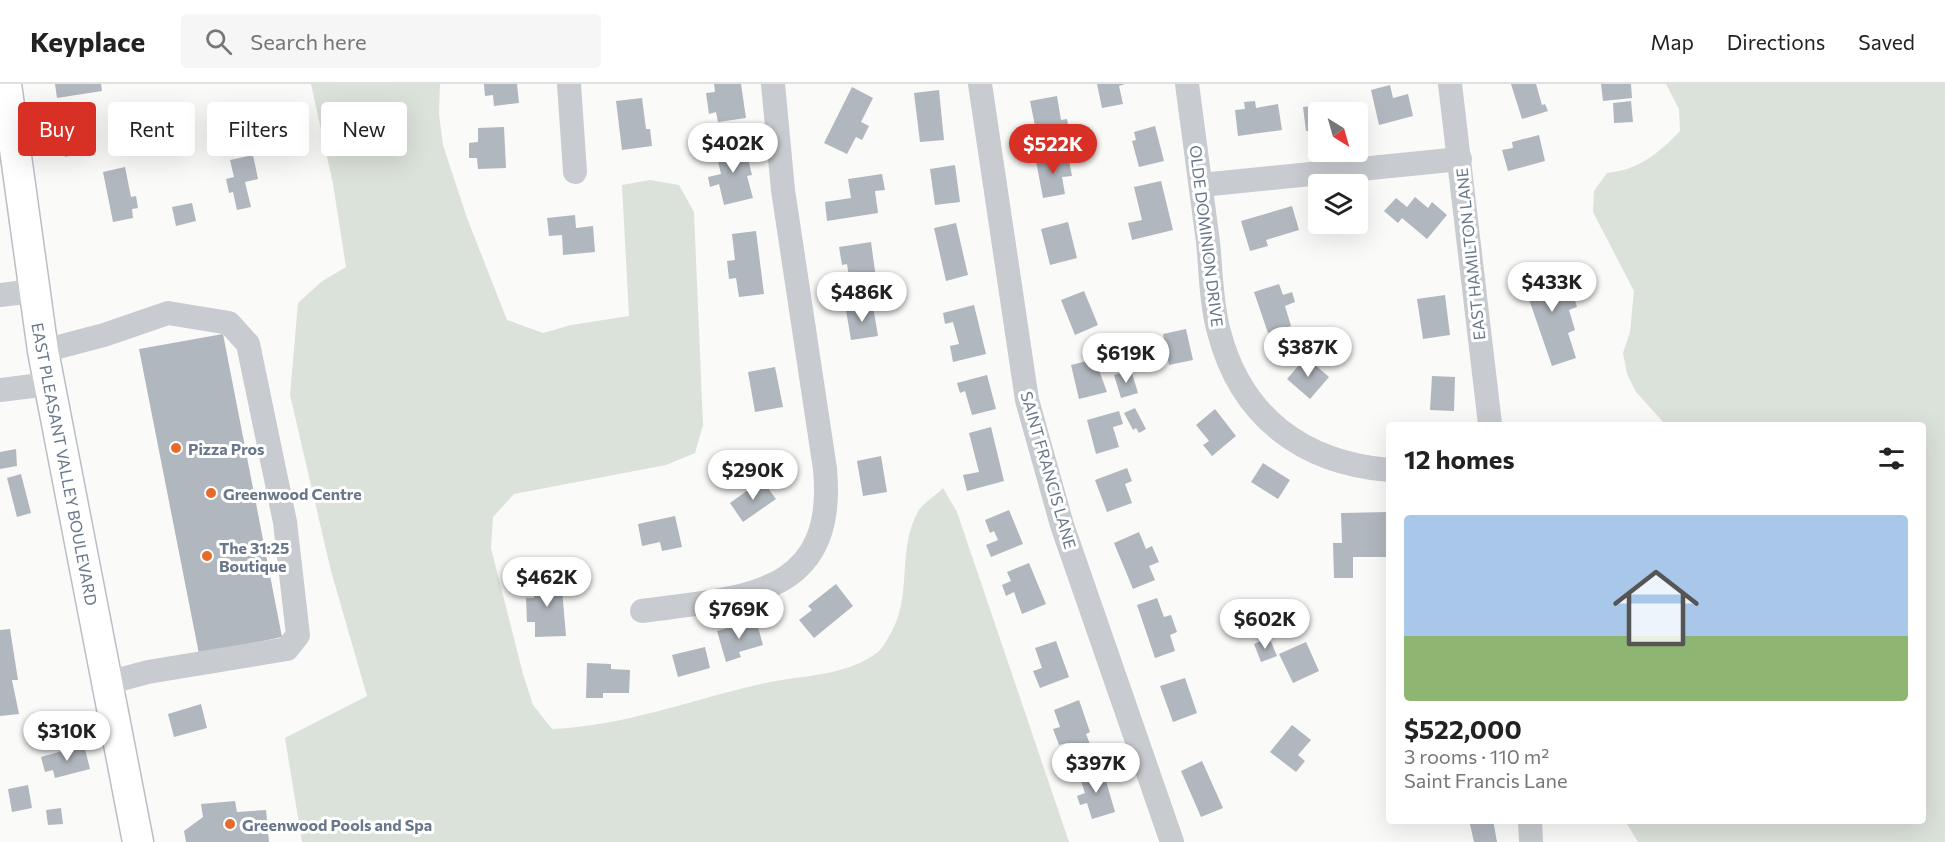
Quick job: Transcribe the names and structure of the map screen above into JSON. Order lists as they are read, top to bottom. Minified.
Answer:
{"streets":{"main road":["EAST PLEASANT VALLEY BOULEVARD"],"street":["OLDE DOMINION DRIVE","EAST HAMILTON LANE","SAINT FRANCIS LANE"]},"places":["Pizza Pros","Greenwood Centre","The 31:25 Boutique","Greenwood Pools and Spa"],"north":"bottom right","page":{"header":"Keyplace","search":"Search here","nav":["Map","Directions","Saved"],"chip":["Buy","Rent","Filters","New"],"price":["$402K","$522K","$433K","$486K","$387K","$619K","$290K","$462K","$769K","$602K","$310K","$397K"],"heading":"12 homes","list":[{"name":"$522,000","note":"3 rooms · 110 m² · Saint Francis Lane"}]}}
